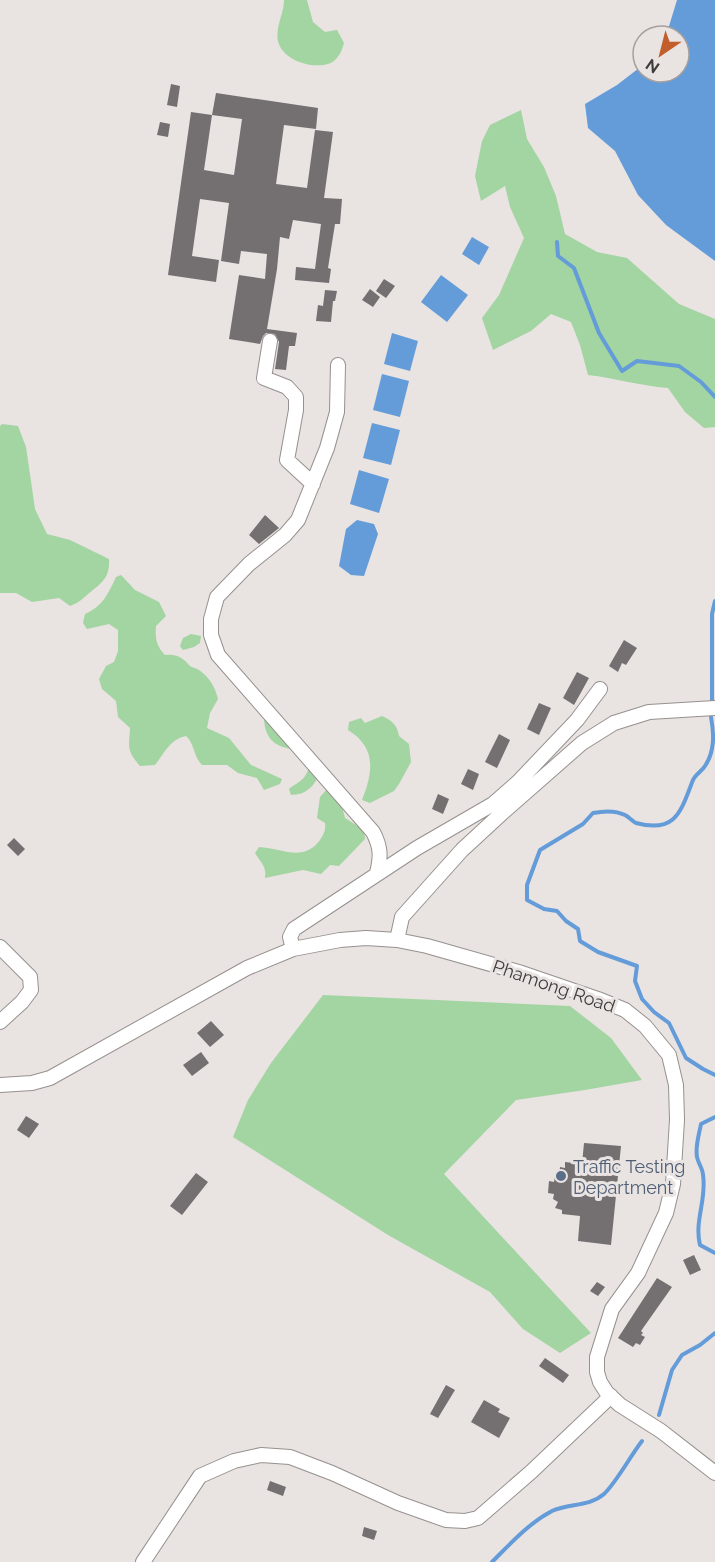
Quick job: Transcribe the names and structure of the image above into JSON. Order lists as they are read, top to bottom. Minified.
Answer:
{"streets":{"street":["Phamong Road"]},"places":["Traffic Testing Department"],"north":"bottom left"}
